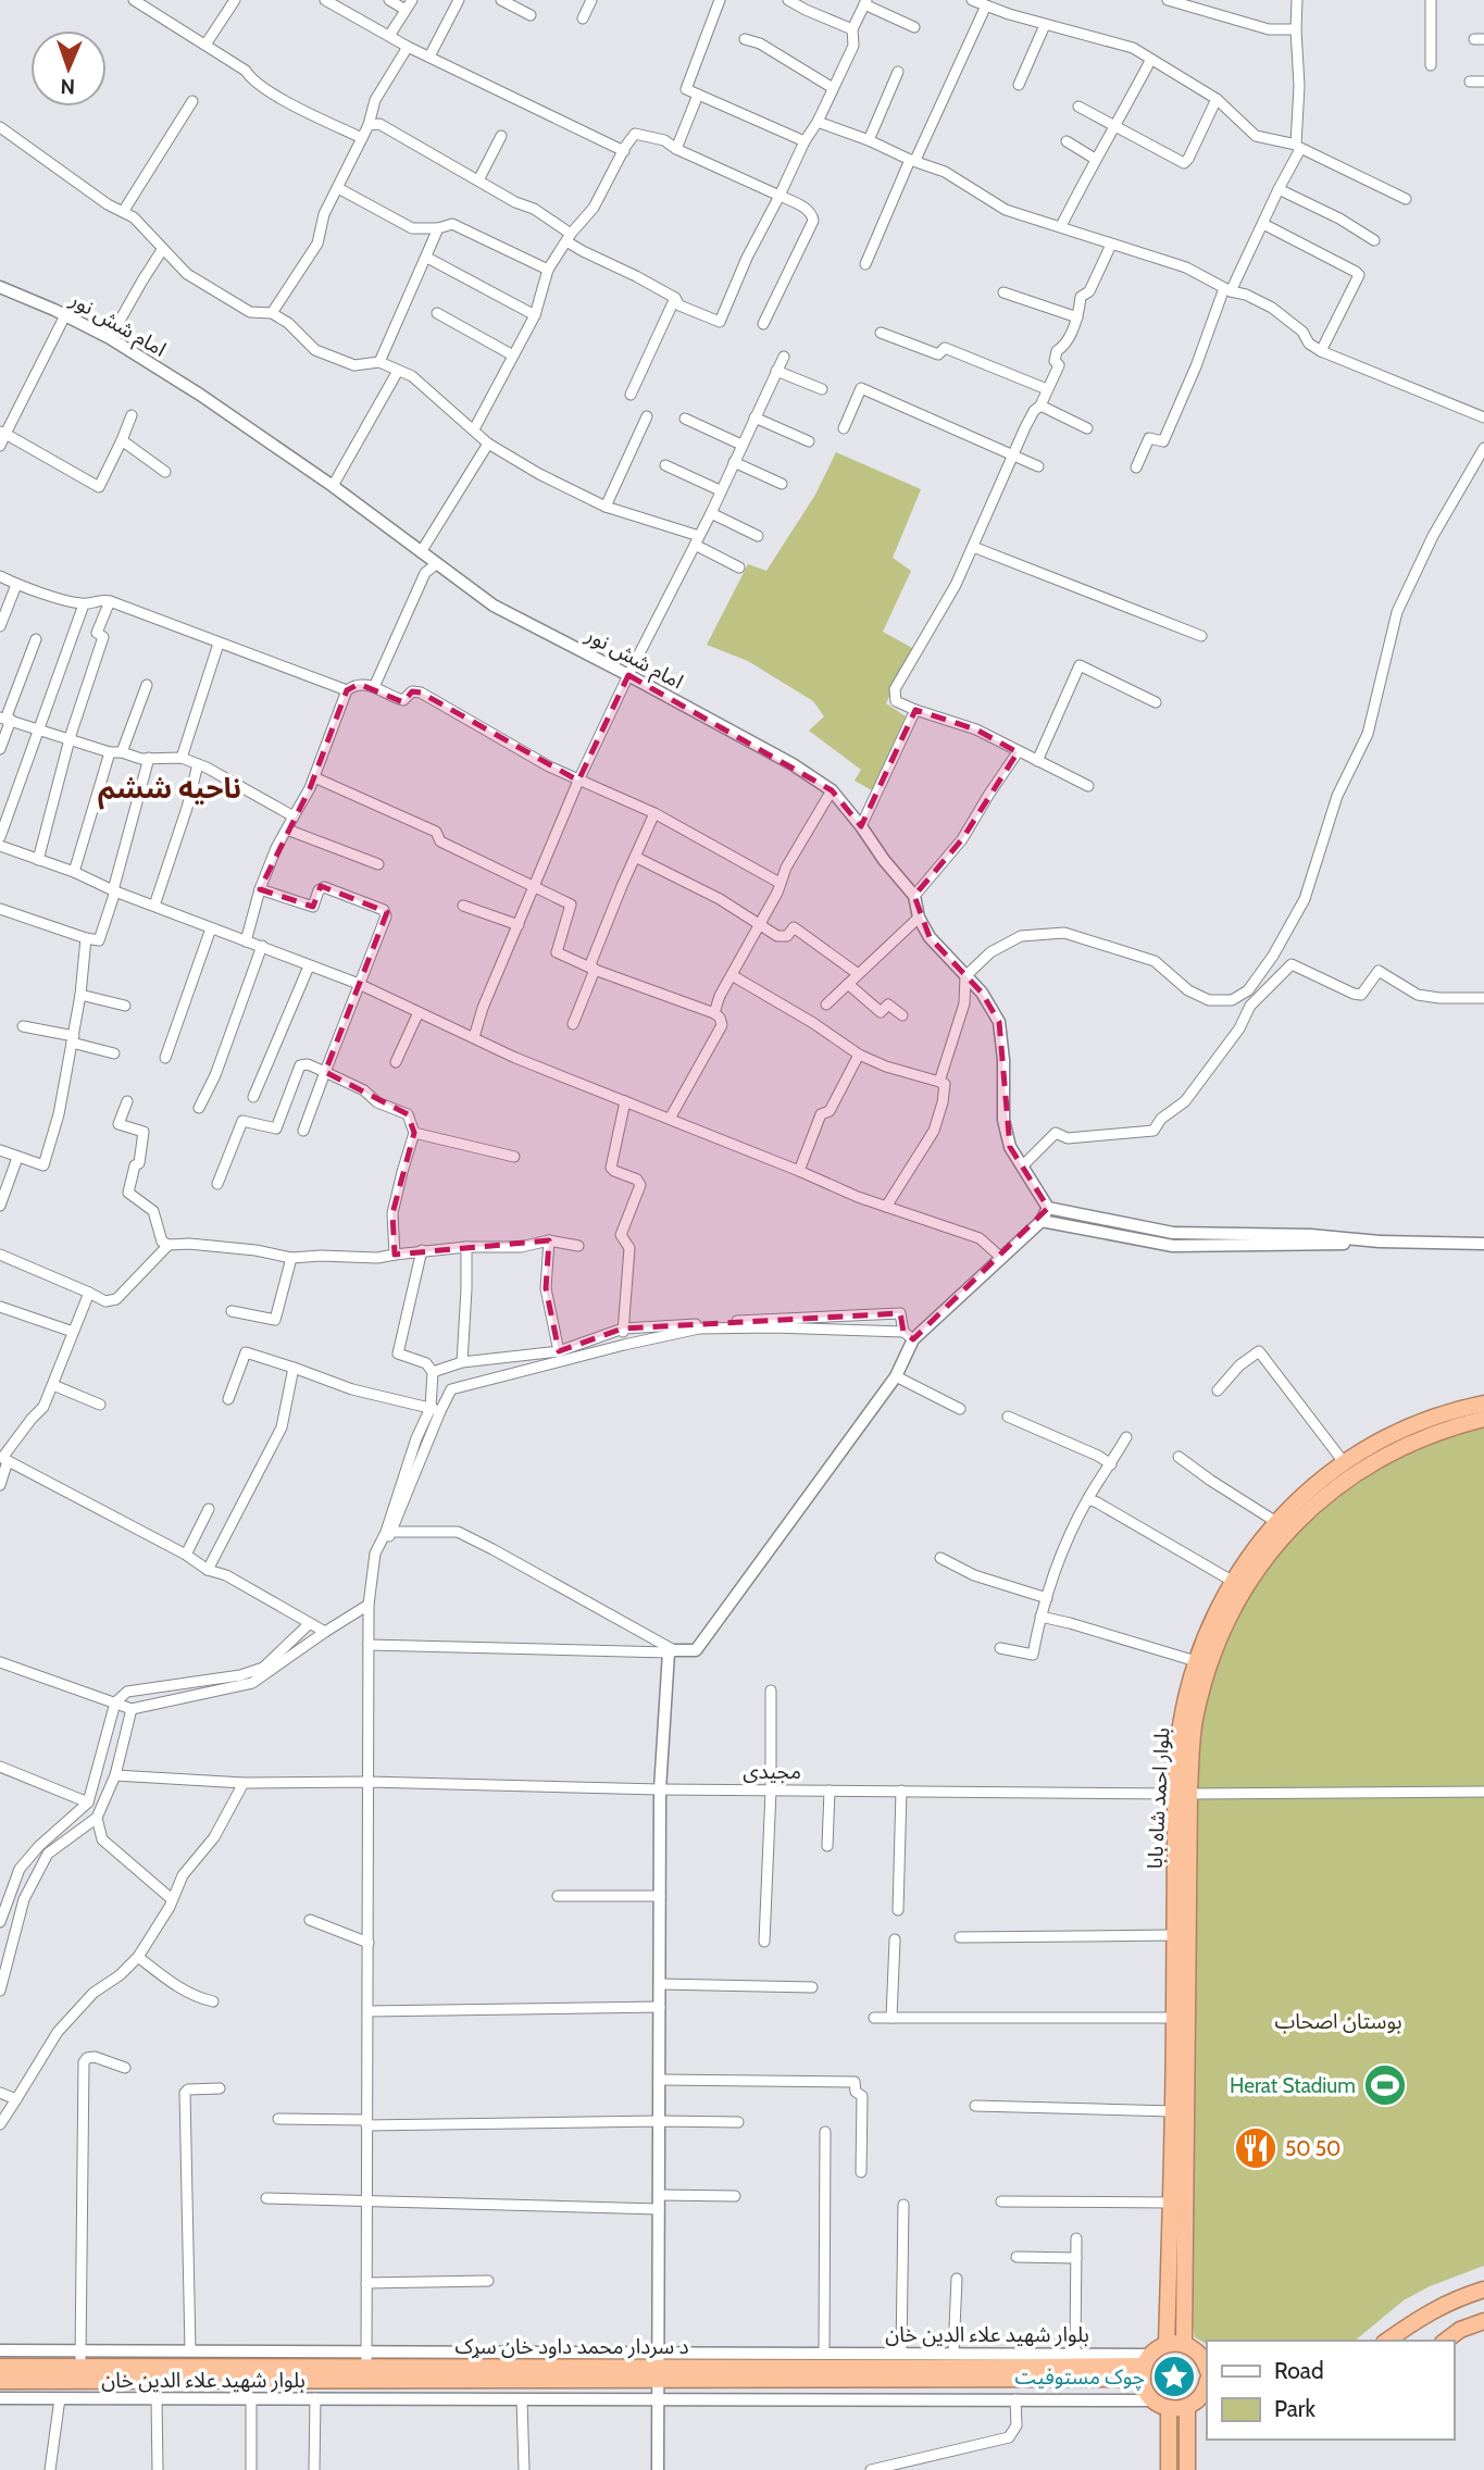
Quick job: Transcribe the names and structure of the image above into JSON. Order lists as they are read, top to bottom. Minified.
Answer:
{"streets":{"highway":["بلوار احمد شاه بابا","د سردار محمد داود خان سړک"],"street":["امام شش نور","مجیدی","بلوار شهید علاء الدین خان"]},"crossings":[["مجیدی","بلوار احمد شاه بابا"],["بلوار شهید علاء الدین خان","د سردار محمد داود خان سړک"]],"districts":["ناحیه ششم"],"parks":["بوستان اصحاب"],"places":{"sports":["Herat Stadium"],"restaurant":["50 50"],"place":["چوک مستوفیت"]},"legend":["Road","Park"],"north":"bottom"}
